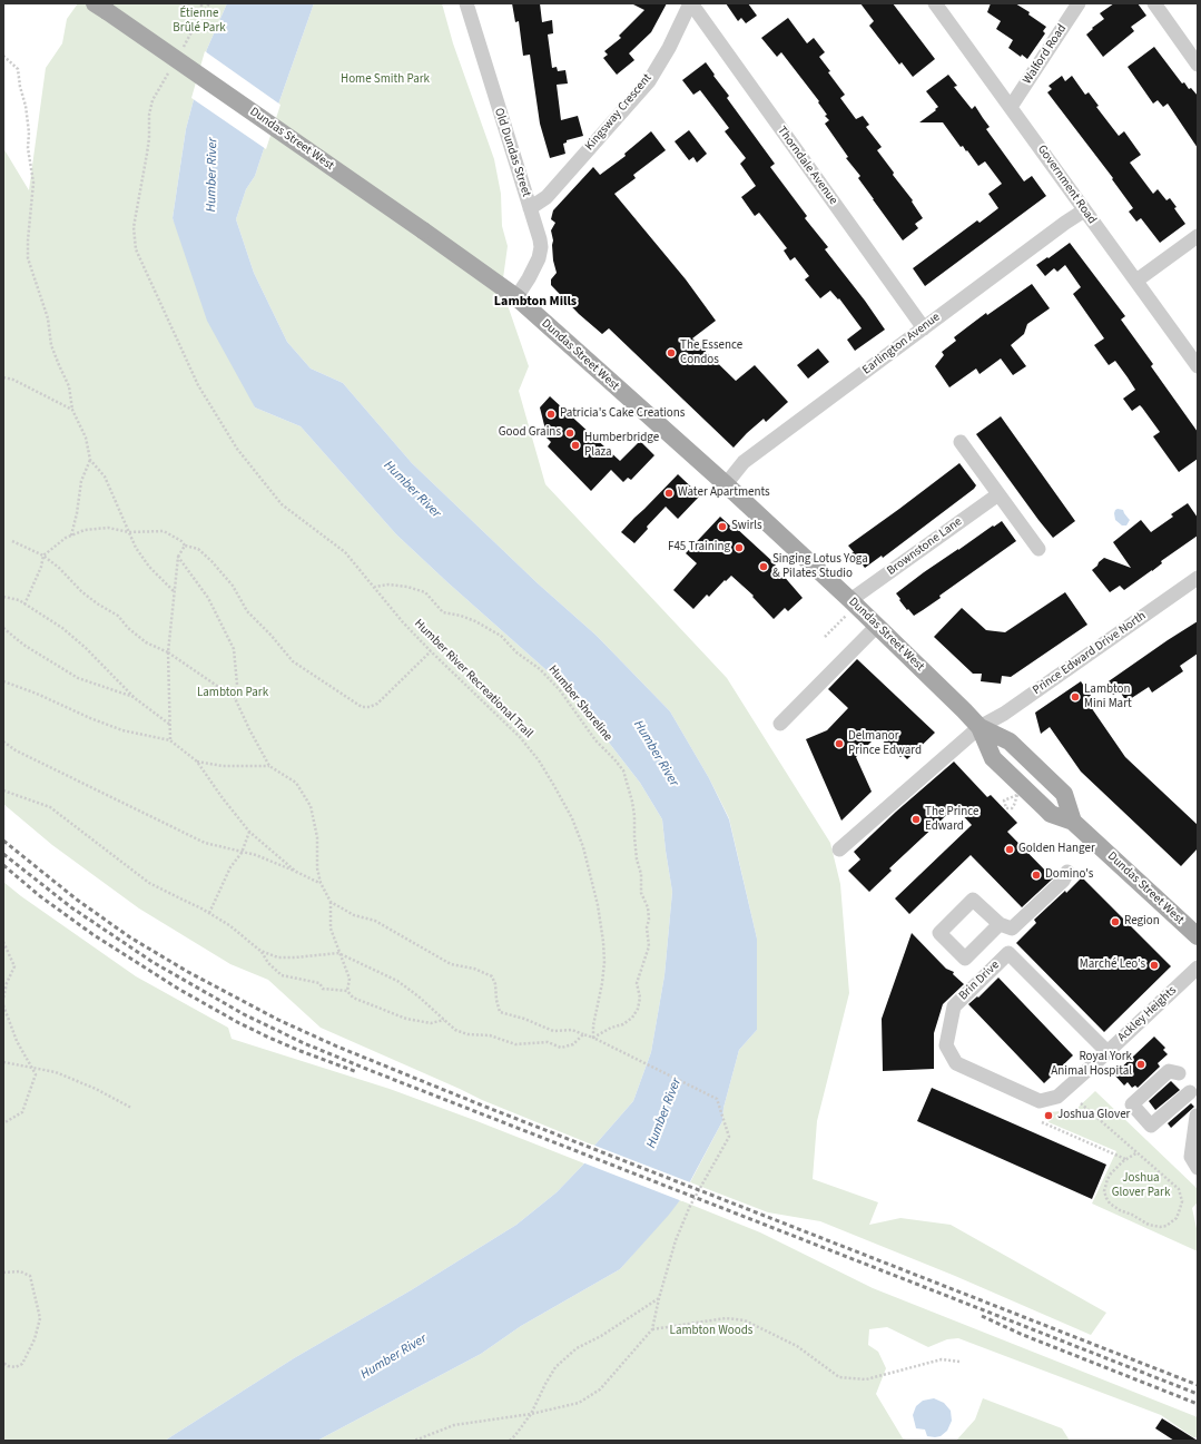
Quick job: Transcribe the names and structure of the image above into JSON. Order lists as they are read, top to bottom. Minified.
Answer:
{"streets":{"main road":["Dundas Street West"],"street":["Walford Road","Kingsway Crescent","Old Dundas Street","Thorndale Avenue","Government Road","Earlington Avenue","Brownstone Lane","Prince Edward Drive North","Brin Drive","Ackley Heights"],"path":["Humber River Recreational Trail","Humber Shoreline"]},"crossings":[["Walford Road","Government Road"],["Kingsway Crescent","Old Dundas Street"],["Kingsway Crescent","Thorndale Avenue"],["Dundas Street West","Old Dundas Street"],["Dundas Street West","Earlington Avenue"],["Dundas Street West","Brownstone Lane"],["Dundas Street West","Prince Edward Drive North"],["Thorndale Avenue","Earlington Avenue"],["Government Road","Earlington Avenue"],["Humber River Recreational Trail","Humber Shoreline"],["Brin Drive","Ackley Heights"]],"districts":["Lambton Mills"],"water":["Humber River"],"parks":["Étienne Brûlé Park","Home Smith Park","Lambton Park","Joshua Glover Park","Lambton Woods"],"places":["The Essence Condos","Patricia's Cake Creations","Good Grains","Humberbridge Plaza","Water Apartments","Swirls","F45 Training","Singing Lotus Yoga & Pilates Studio","Lambton Mini Mart","Delmanor Prince Edward","The Prince Edward","Golden Hanger","Domino's","Region","Marché Leo’s","Royal York Animal Hospital","Joshua Glover"]}
